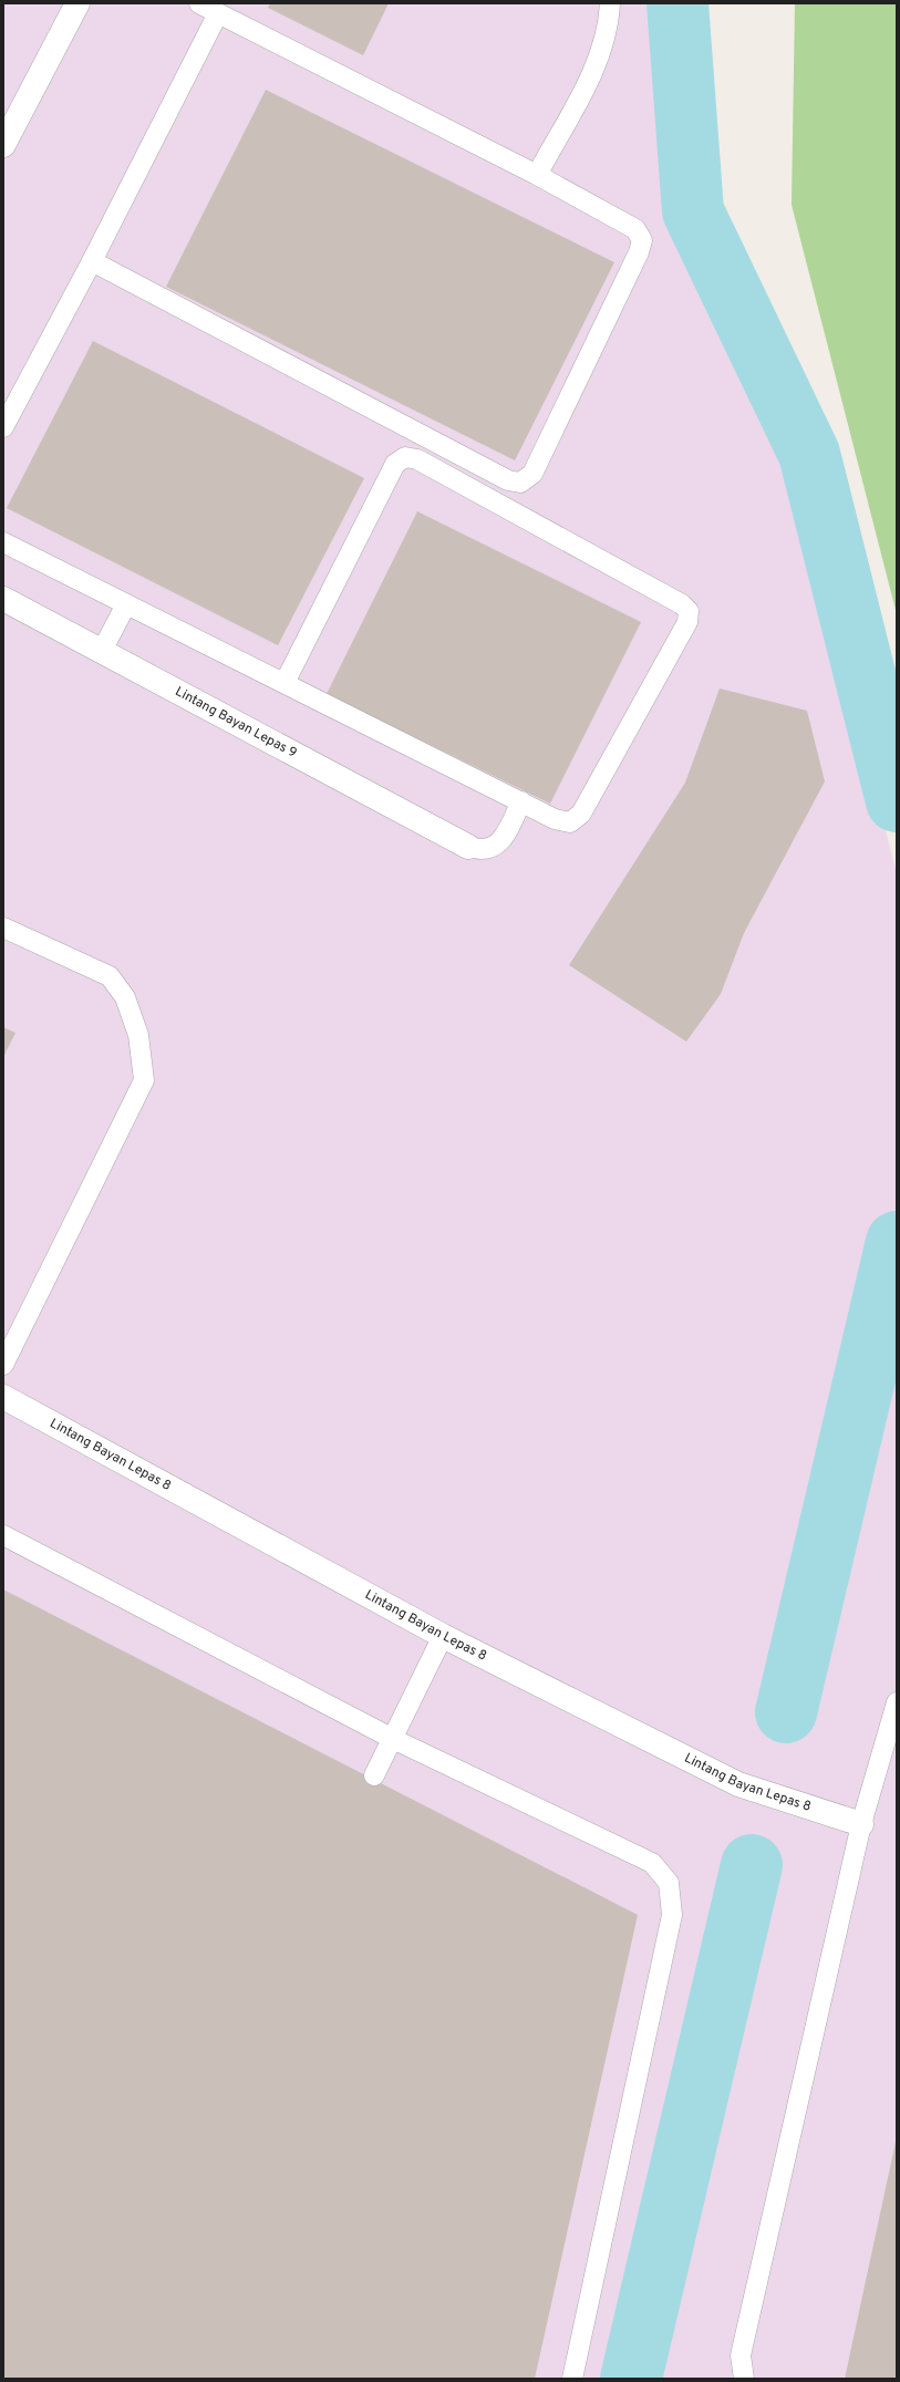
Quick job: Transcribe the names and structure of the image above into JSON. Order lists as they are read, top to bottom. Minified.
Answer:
{"streets":{"street":["Lintang Bayan Lepas 9","Lintang Bayan Lepas 8"]}}
